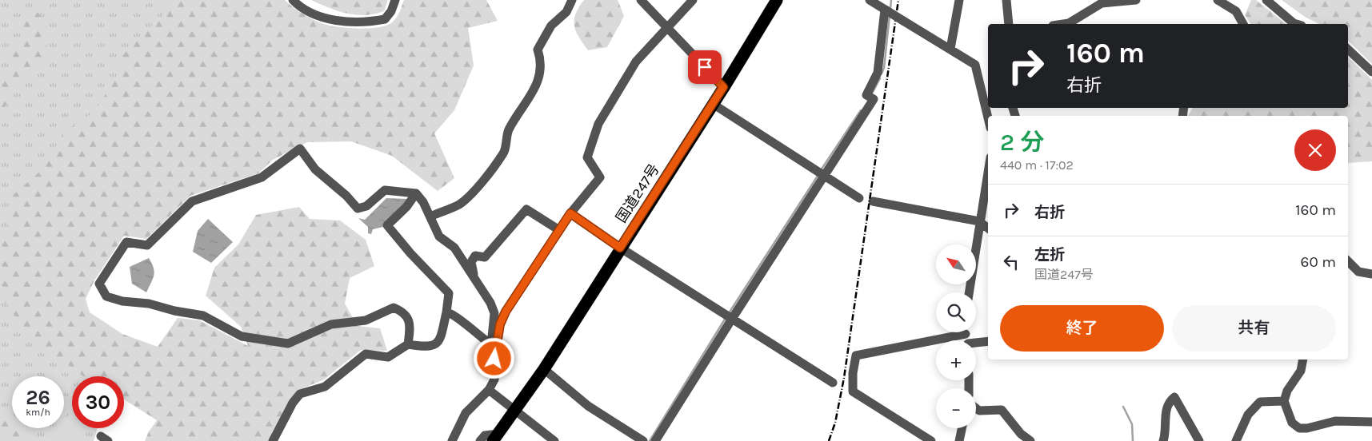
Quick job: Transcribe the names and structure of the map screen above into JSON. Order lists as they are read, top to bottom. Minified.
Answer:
{"streets":{"highway":["国道247号"]},"north":"top left","page":{"turn":["160 m","右折"],"heading":["2 分","440 m · 17:02"],"list":[{"name":"右折","value":"160 m"},{"name":"左折","note":"国道247号","value":"60 m"}],"map_buttons":["+","−"],"buttons":["終了","共有"],"speed":"26 km/h","limit":"30"}}
